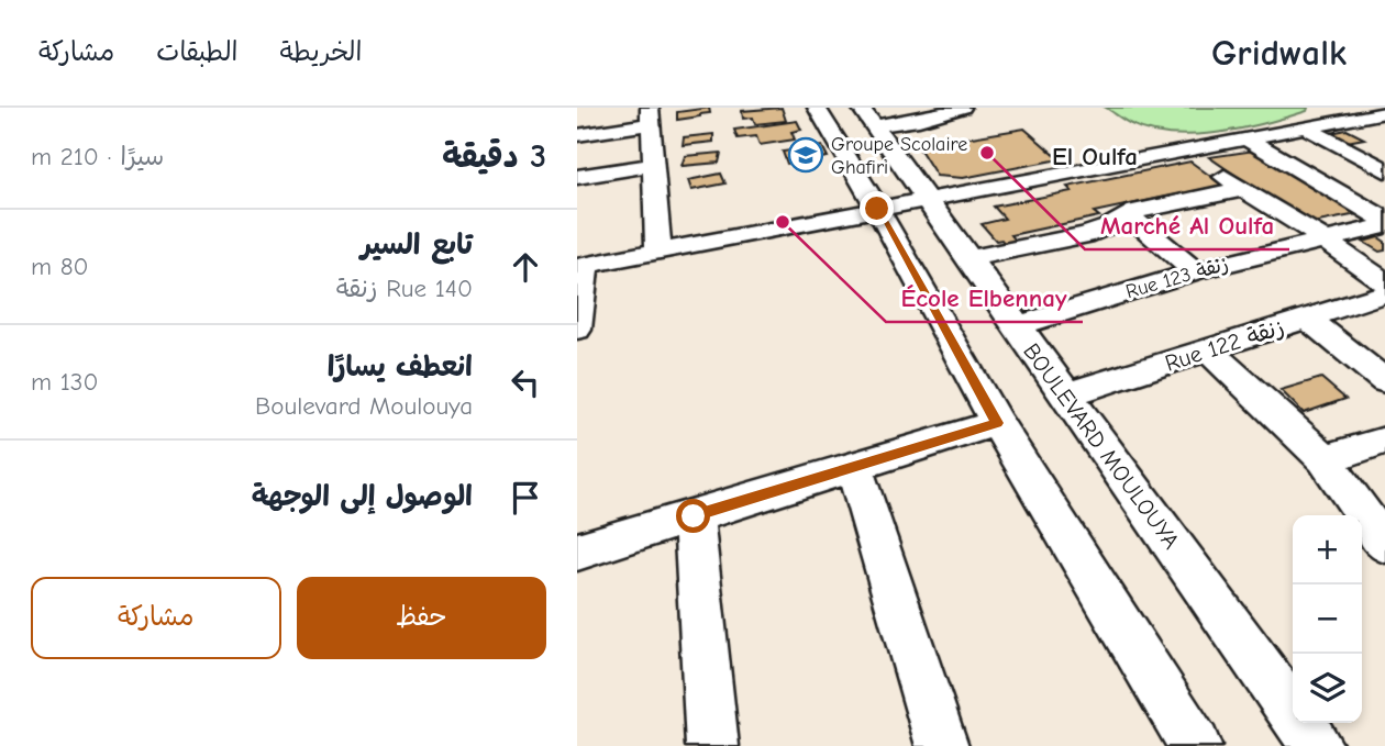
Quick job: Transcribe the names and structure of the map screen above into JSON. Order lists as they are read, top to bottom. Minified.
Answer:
{"streets":{"street":["Rue 123 زنقة","Rue 122 زنقة","BOULEVARD MOULOUYA"]},"crossings":[["Rue 123 زنقة","BOULEVARD MOULOUYA"],["Rue 122 زنقة","BOULEVARD MOULOUYA"]],"districts":["El Oulfa"],"places":{"other":["Marché Al Oulfa","École Elbennay"],"school or university":["Groupe Scolaire Ghafiri"]},"page":{"header":"Gridwalk","nav":["الخريطة","الطبقات","مشاركة"],"heading":["3 دقيقة","سيرًا · 210 m"],"list":[["تابع السير","Rue 140 زنقة","80 m"],["انعطف يسارًا","Boulevard Moulouya","130 m"],"الوصول إلى الوجهة"],"map_buttons":["+","−"],"buttons":["حفظ","مشاركة"]}}
